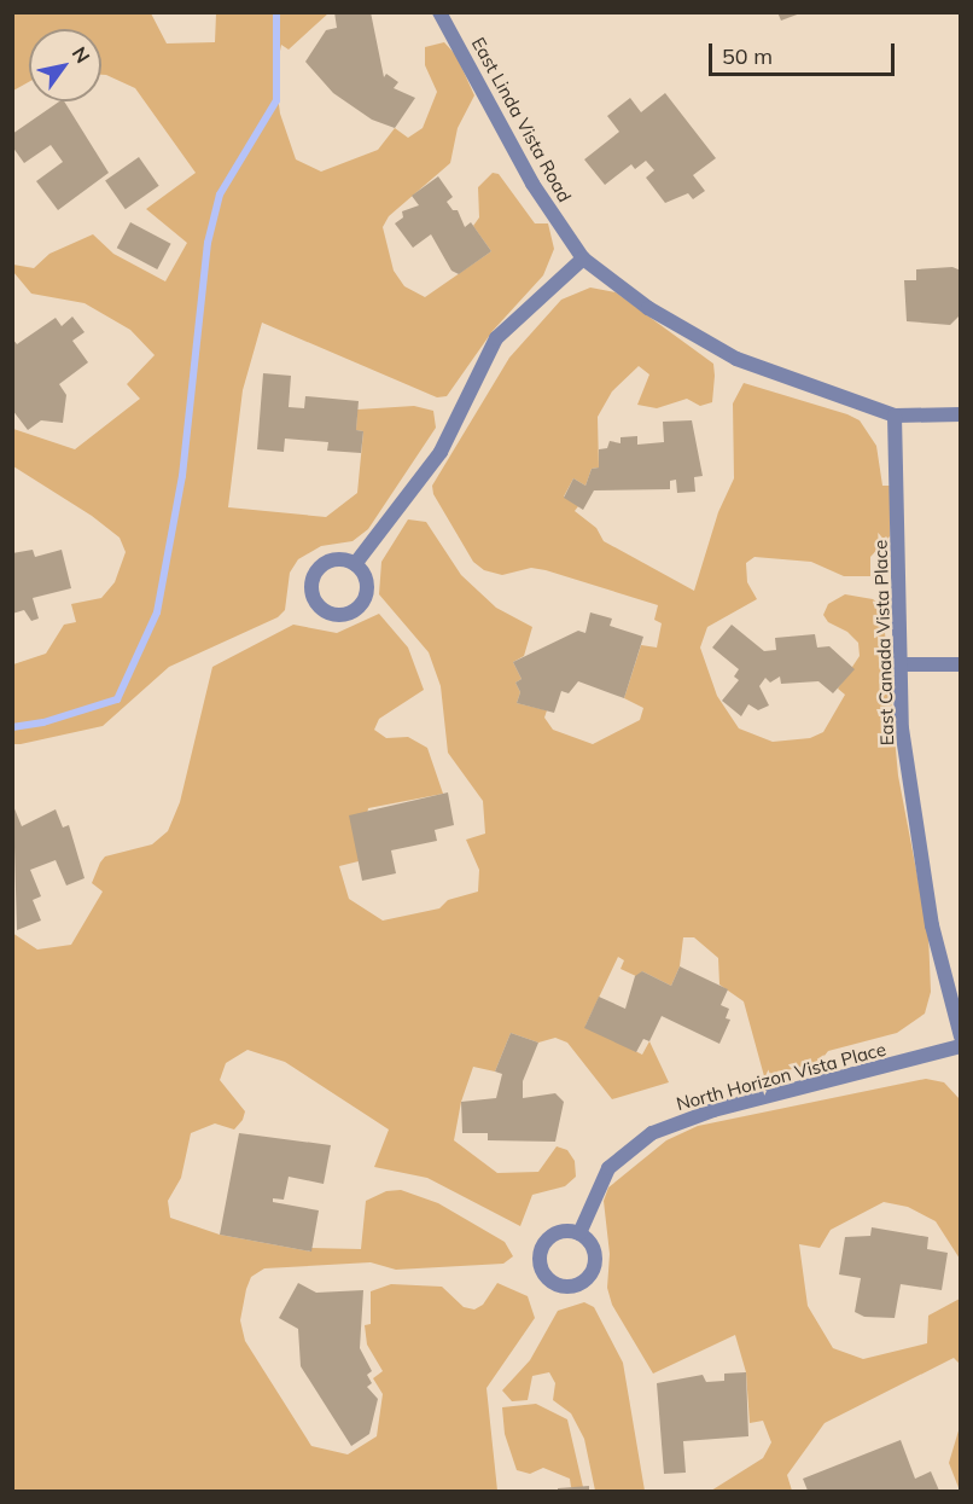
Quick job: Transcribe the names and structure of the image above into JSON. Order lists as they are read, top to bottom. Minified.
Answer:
{"streets":{"street":["East Linda Vista Road","East Canada Vista Place","North Horizon Vista Place"]},"crossings":[["East Linda Vista Road","East Canada Vista Place"]],"scale_bar":"50 m","north":"top right"}
